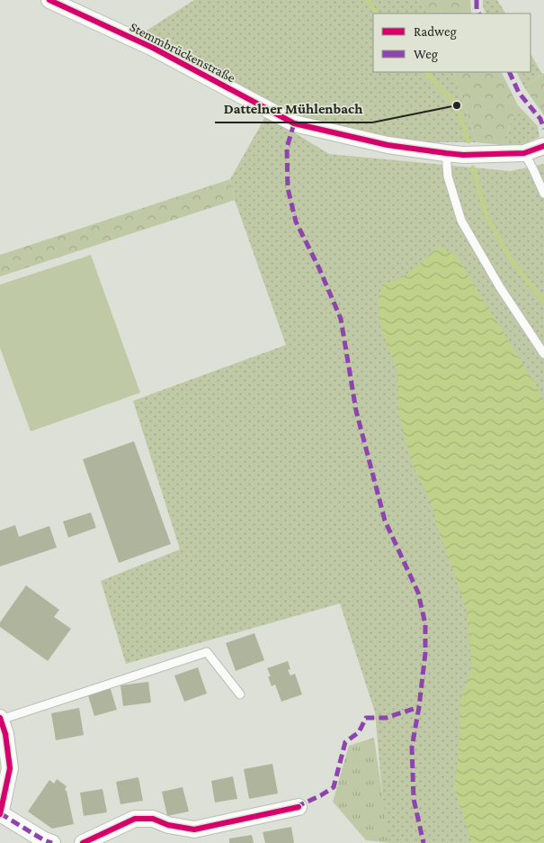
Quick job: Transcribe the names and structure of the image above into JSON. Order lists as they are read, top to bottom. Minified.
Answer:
{"streets":{"street":["Stemmbrückenstraße"]},"places":["Dattelner Mühlenbach"],"legend":["Radweg","Weg"]}
